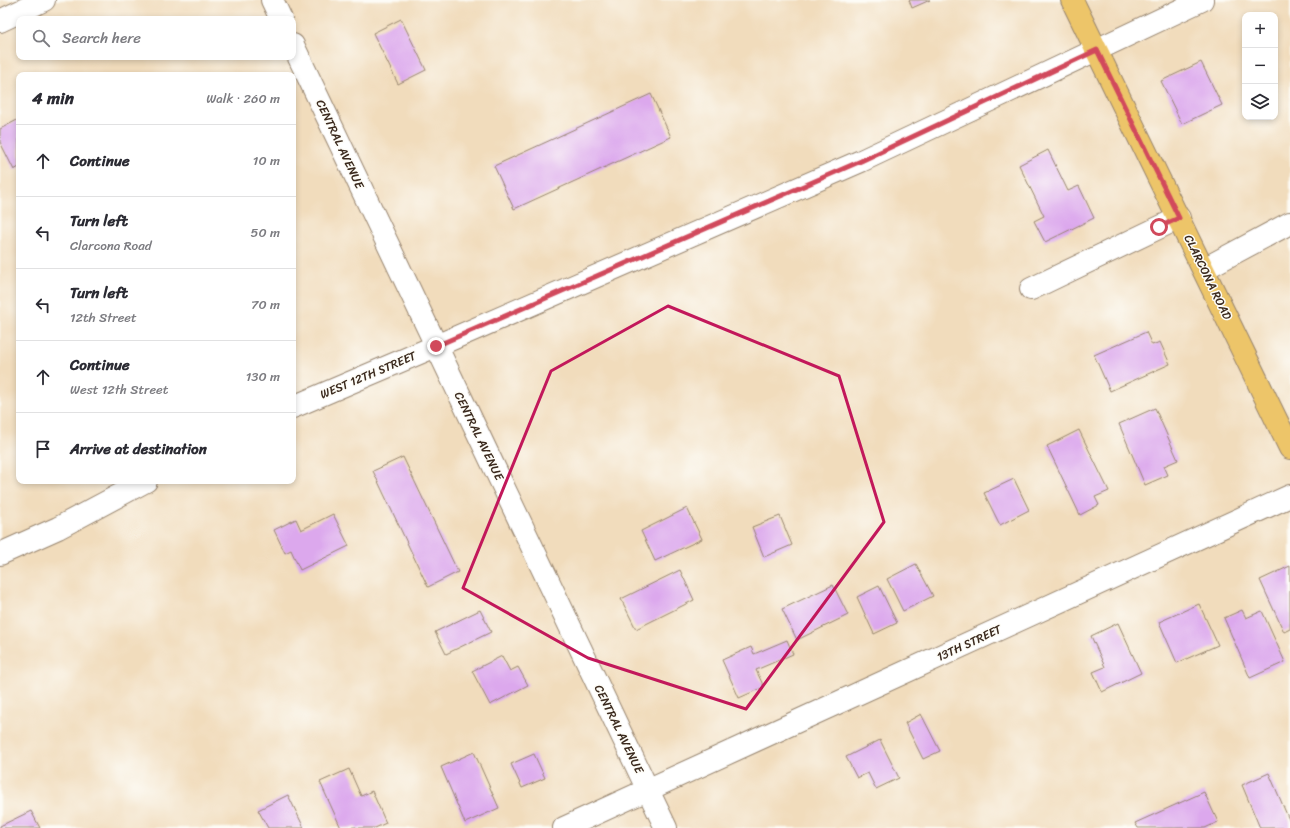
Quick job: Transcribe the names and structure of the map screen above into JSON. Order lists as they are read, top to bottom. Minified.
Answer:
{"streets":{"main road":["CLARCONA ROAD"],"street":["CENTRAL AVENUE","WEST 12TH STREET","13TH STREET"]},"crossings":[["CENTRAL AVENUE","WEST 12TH STREET"],["CENTRAL AVENUE","13TH STREET"],["CLARCONA ROAD","WEST 12TH STREET"]],"page":{"map_buttons":["+","−"],"search":"Search here","heading":["4 min","Walk · 260 m"],"list":[["Continue","10 m"],["Turn left","Clarcona Road","50 m"],["Turn left","12th Street","70 m"],["Continue","West 12th Street","130 m"],"Arrive at destination"]}}
